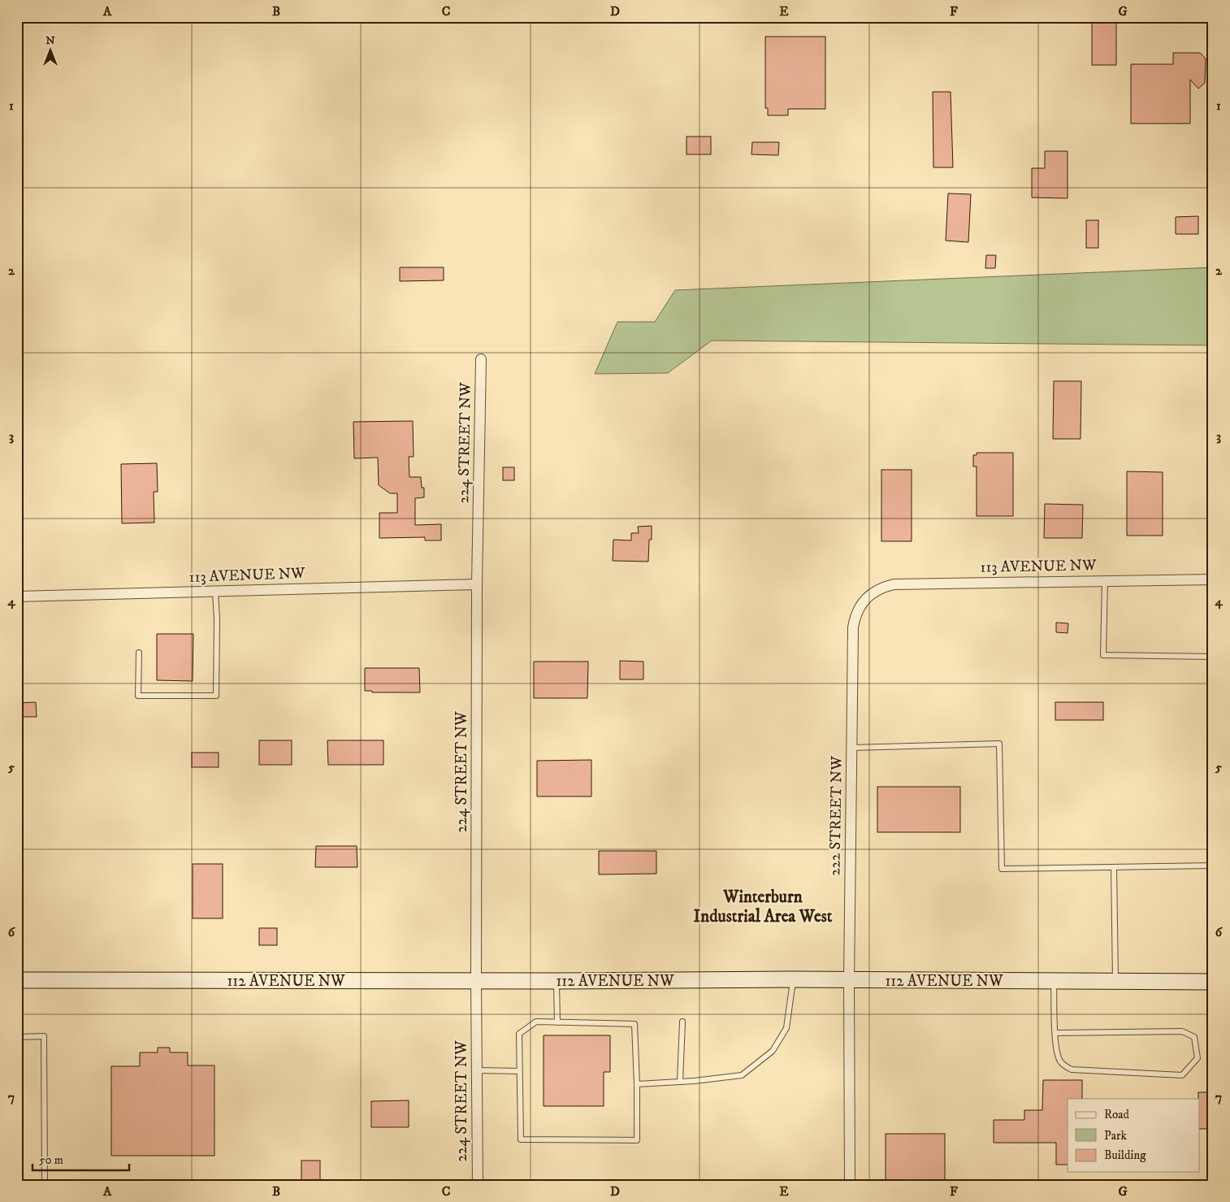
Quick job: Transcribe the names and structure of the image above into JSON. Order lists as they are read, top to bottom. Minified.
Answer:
{"streets":{"street":["224 STREET NW","113 AVENUE NW","222 STREET NW","112 AVENUE NW"]},"crossings":[["224 STREET NW","113 AVENUE NW"],["224 STREET NW","112 AVENUE NW"],["113 AVENUE NW","222 STREET NW"],["222 STREET NW","112 AVENUE NW"]],"districts":["Winterburn Industrial Area West"],"legend":["Road","Park","Building"],"scale_bar":"50 m","north":"top","grid":{"columns":["A","B","C","D","E","F","G"],"rows":["1","2","3","4","5","6","7"]}}
